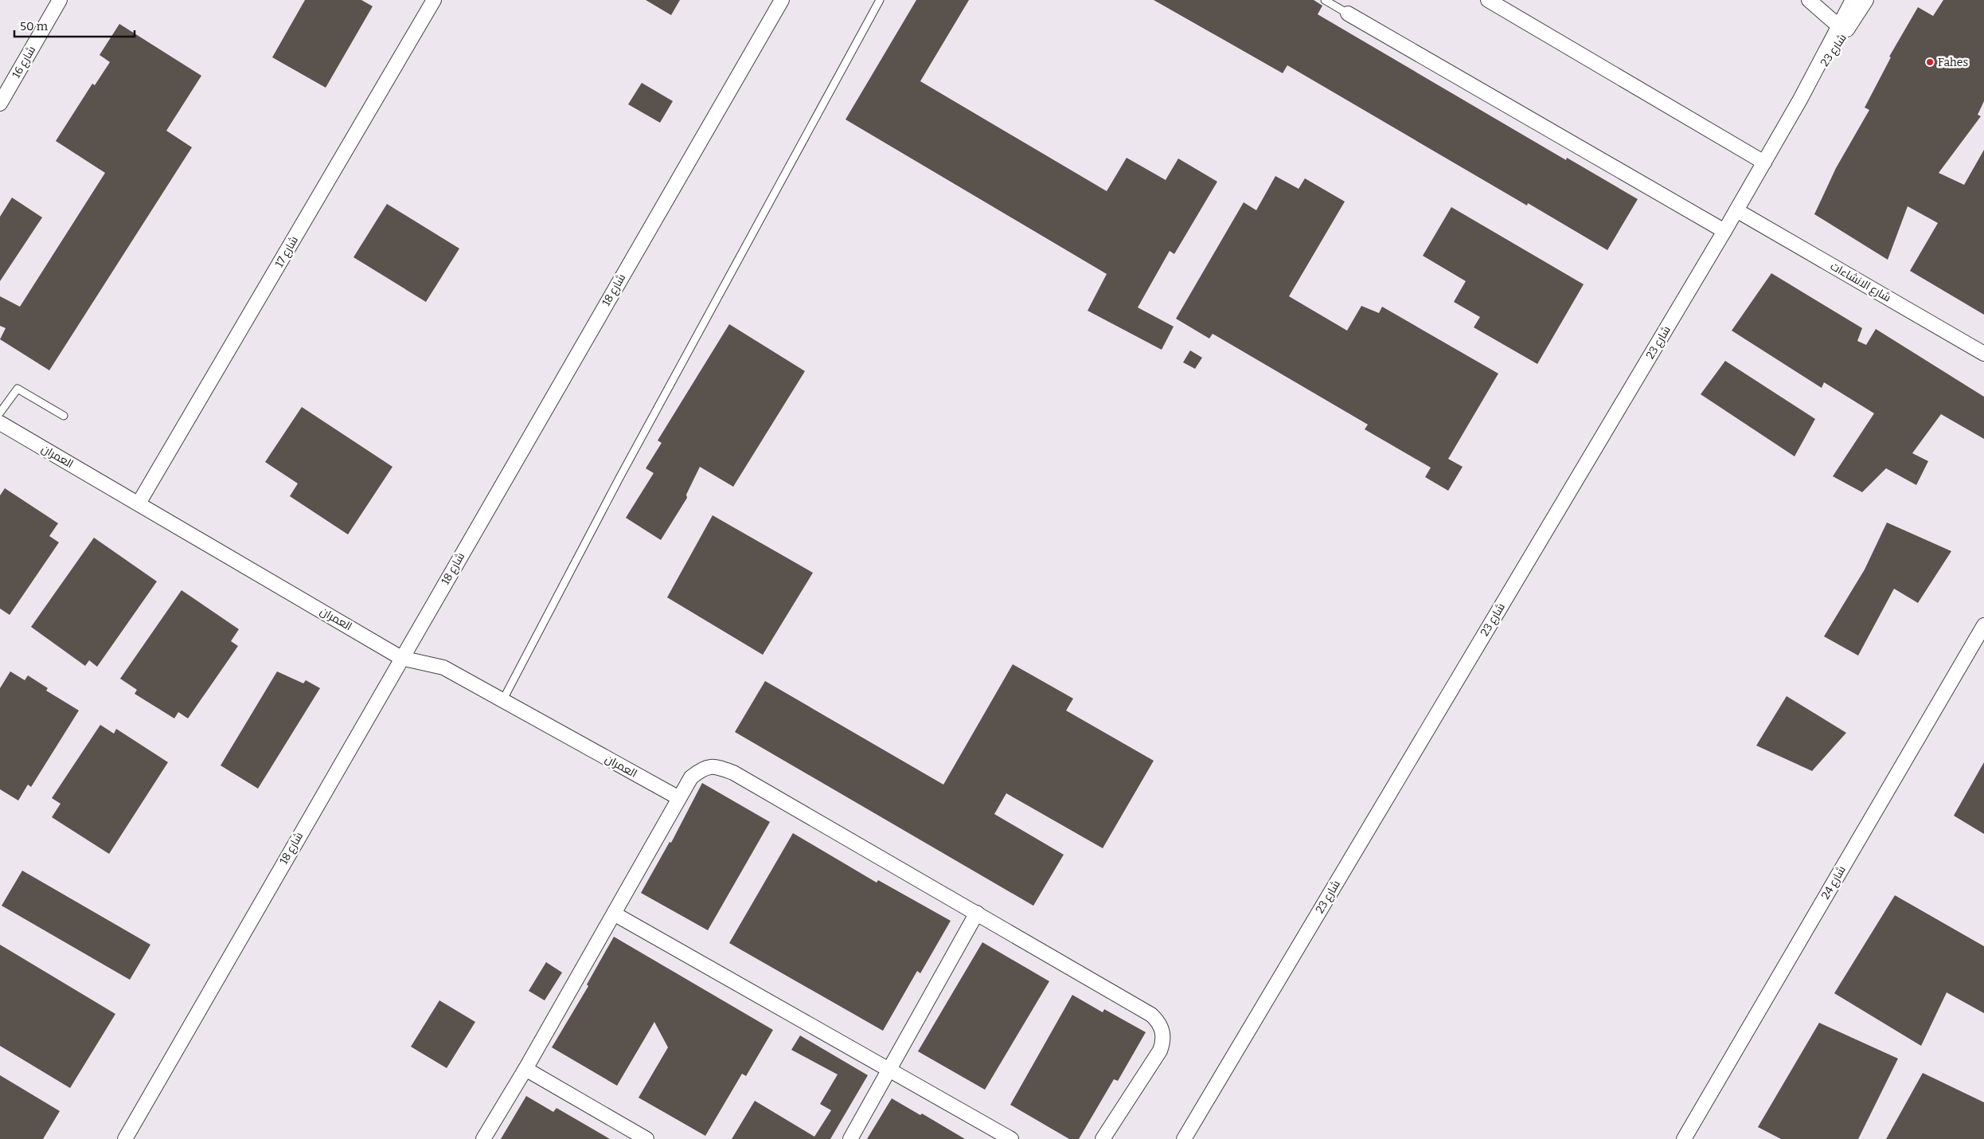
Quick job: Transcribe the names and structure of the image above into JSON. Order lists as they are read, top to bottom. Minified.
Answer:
{"streets":{"street":["شارع 23","شارع 16","شارع 17","شارع الانشاءات","شارع 18","العمران","شارع 24"]},"crossings":[["شارع 23","شارع الانشاءات"],["شارع 17","العمران"],["شارع 18","العمران"]],"places":["Fahes"],"scale_bar":"50 m"}
